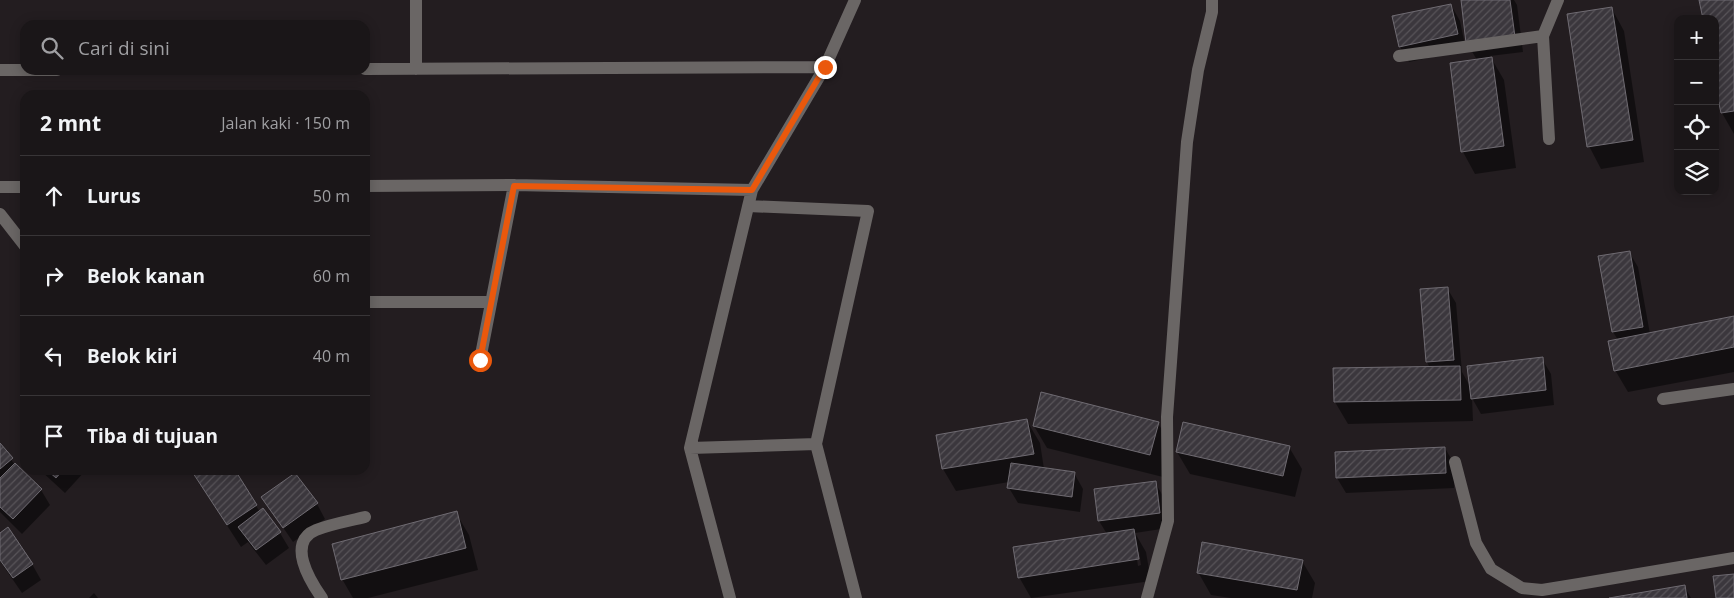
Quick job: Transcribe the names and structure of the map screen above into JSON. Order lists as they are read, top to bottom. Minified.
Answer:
{"page":{"map_buttons":["+","−"],"search":"Cari di sini","heading":["2 mnt","Jalan kaki · 150 m"],"list":[["Lurus","50 m"],["Belok kanan","60 m"],["Belok kiri","40 m"],"Tiba di tujuan"]}}
